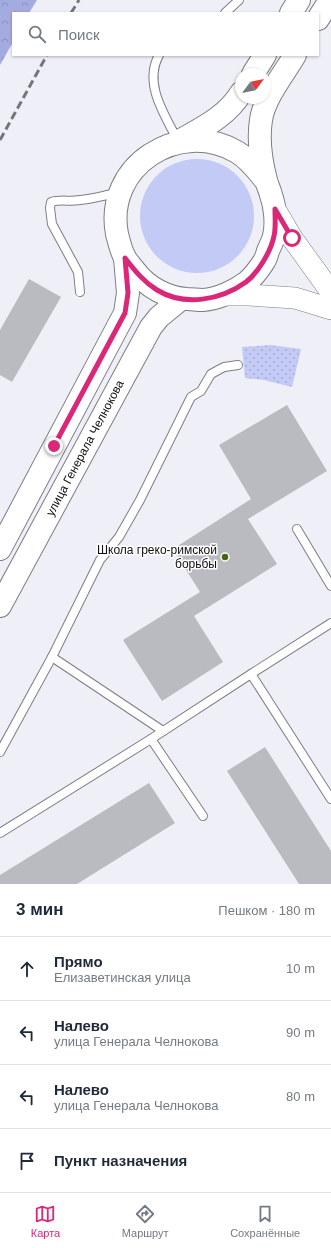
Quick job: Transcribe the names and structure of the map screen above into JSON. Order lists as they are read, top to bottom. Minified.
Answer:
{"streets":{"main road":["улица Генерала Челнокова"]},"places":["Школа греко-римской борьбы"],"north":"top right","page":{"search":"Поиск","heading":["3 мин","Пешком · 180 m"],"list":[["Прямо","Елизаветинская улица","10 m"],["Налево","улица Генерала Челнокова","90 m"],["Налево","улица Генерала Челнокова","80 m"],"Пункт назначения"],"nav":["Карта","Маршрут","Сохранённые"]}}
